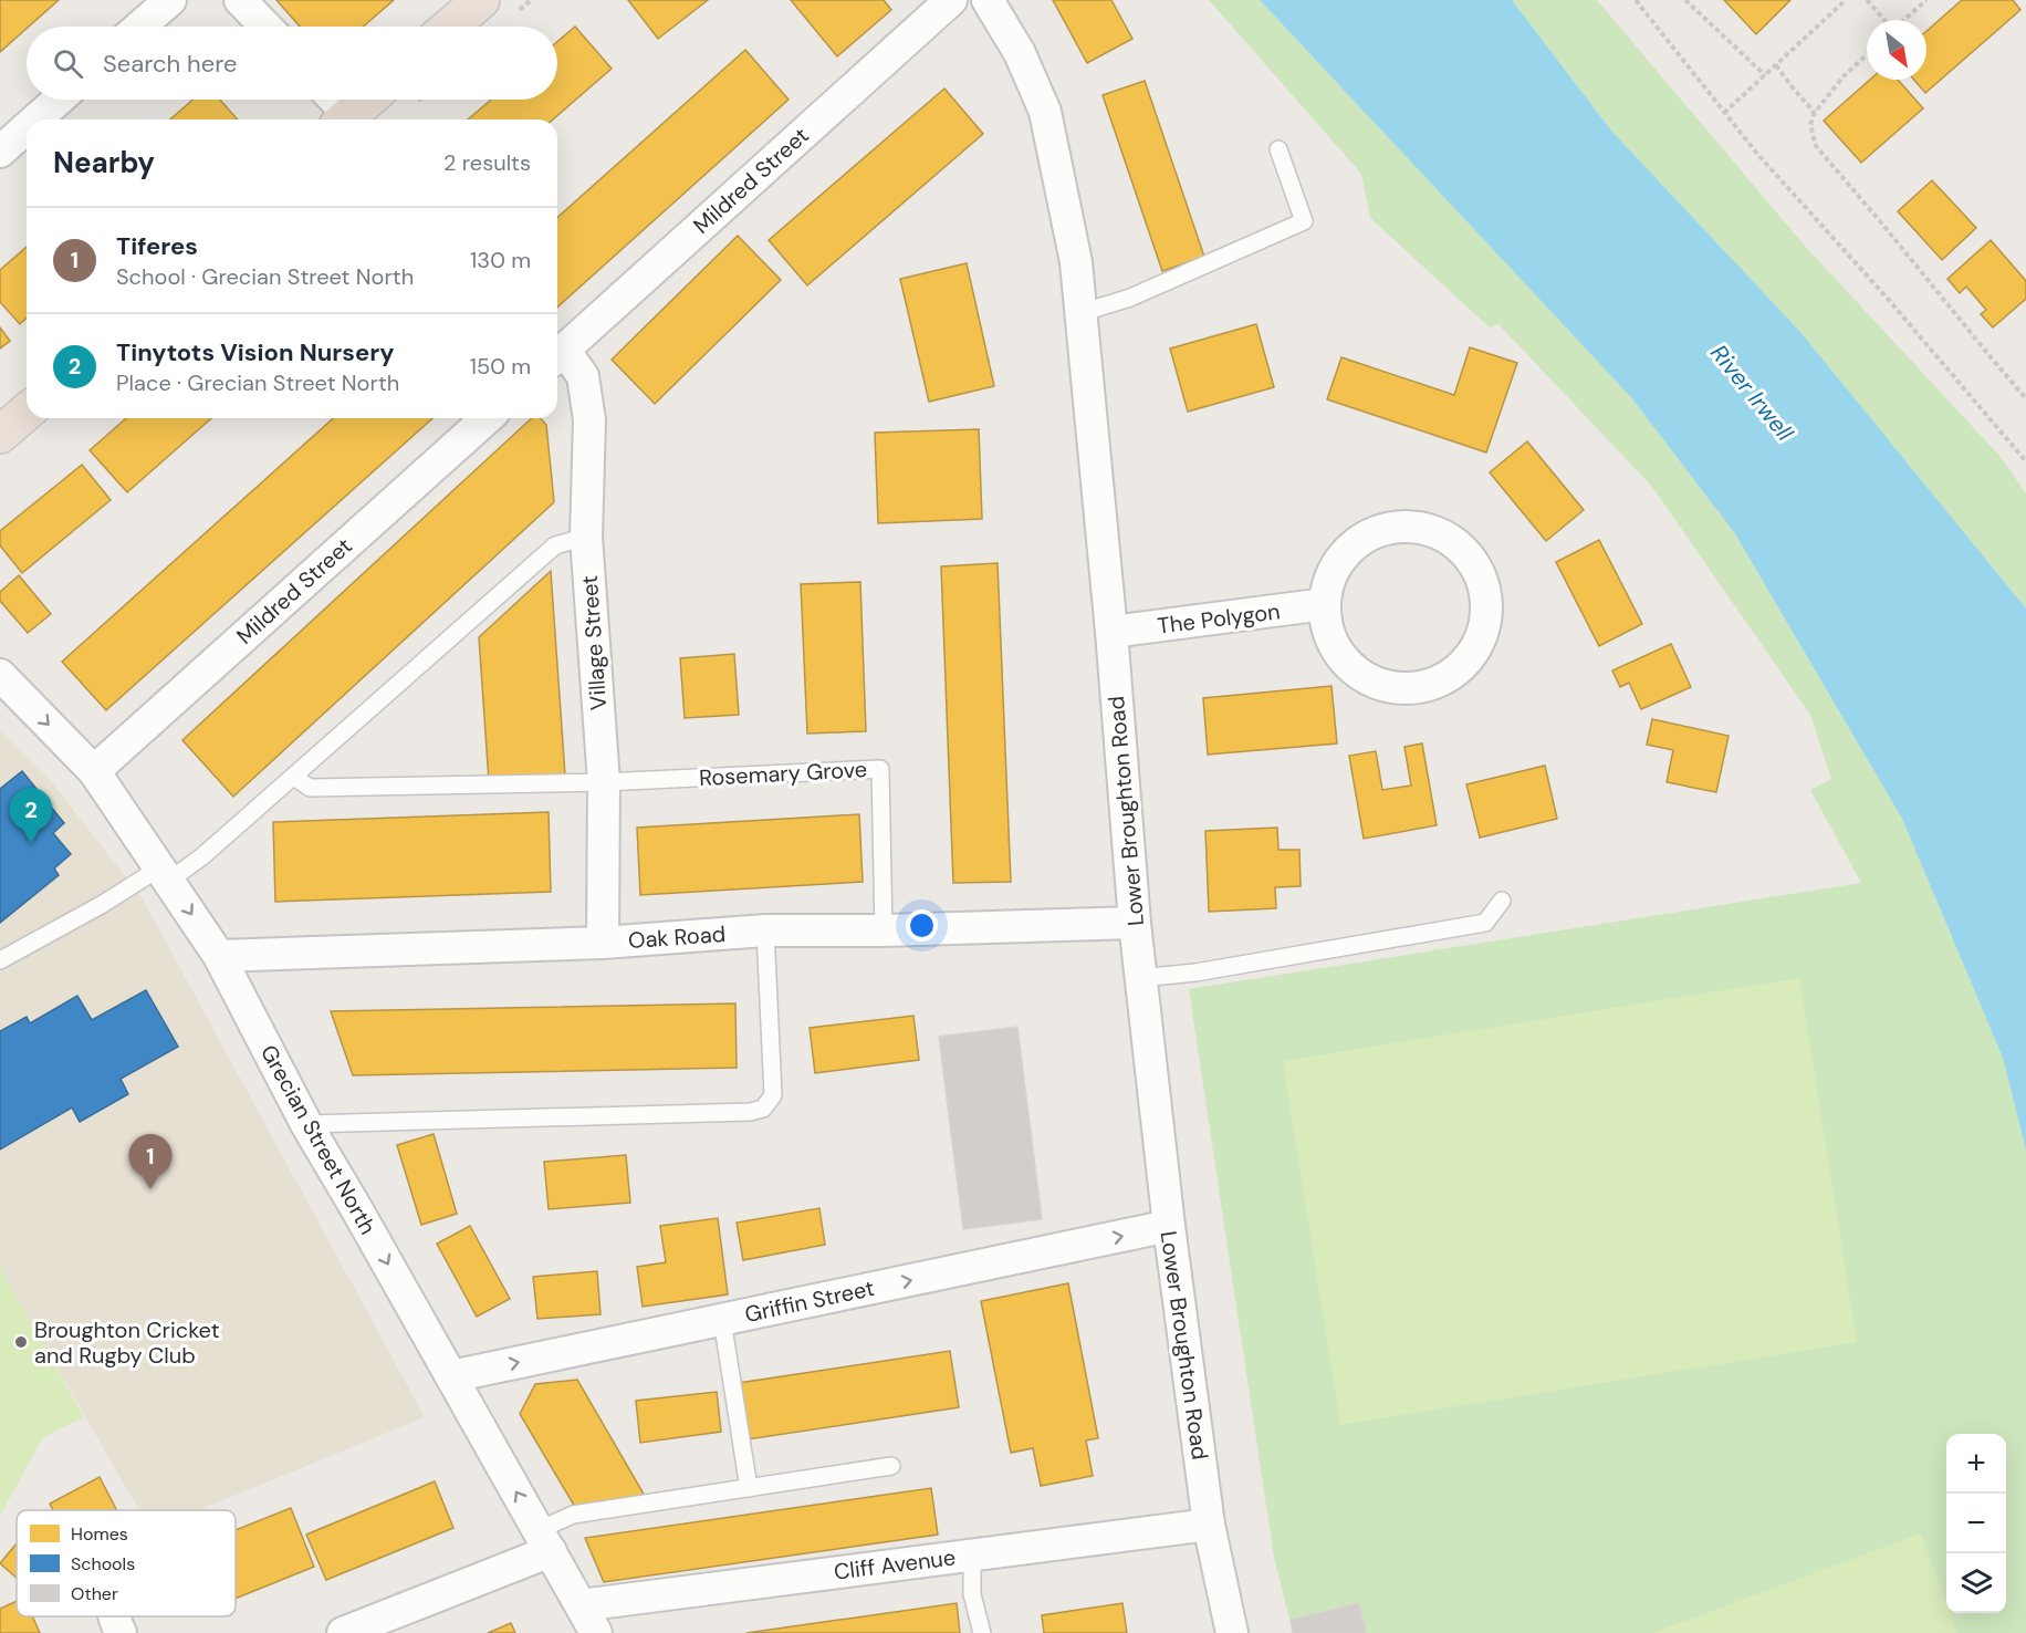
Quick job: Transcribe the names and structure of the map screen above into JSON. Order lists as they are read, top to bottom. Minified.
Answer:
{"streets":{"street":["Mildred Street","The Polygon","Village Street","Lower Broughton Road","Oak Road","Grecian Street North","Griffin Street","Cliff Avenue"],"lane":["Rosemary Grove"]},"crossings":[["Mildred Street","Village Street"],["Mildred Street","Grecian Street North"],["The Polygon","Lower Broughton Road"],["Village Street","Rosemary Grove"],["Village Street","Oak Road"],["Rosemary Grove","Oak Road"],["Lower Broughton Road","Oak Road"],["Lower Broughton Road","Griffin Street"],["Lower Broughton Road","Cliff Avenue"],["Oak Road","Grecian Street North"],["Grecian Street North","Griffin Street"],["Grecian Street North","Cliff Avenue"]],"one_way":["Griffin Street"],"water":["River Irwell"],"places":["Broughton Cricket and Rugby Club"],"legend":["Homes","Schools","Other"],"north":"bottom right","page":{"search":"Search here","heading":["Nearby","2 results"],"list":[{"mark":"1","name":"Tiferes","note":"School · Grecian Street North","value":"130 m"},{"mark":"2","name":"Tinytots Vision Nursery","note":"Place · Grecian Street North","value":"150 m"}],"pins":["2","1"],"map_buttons":["+","−"]}}
